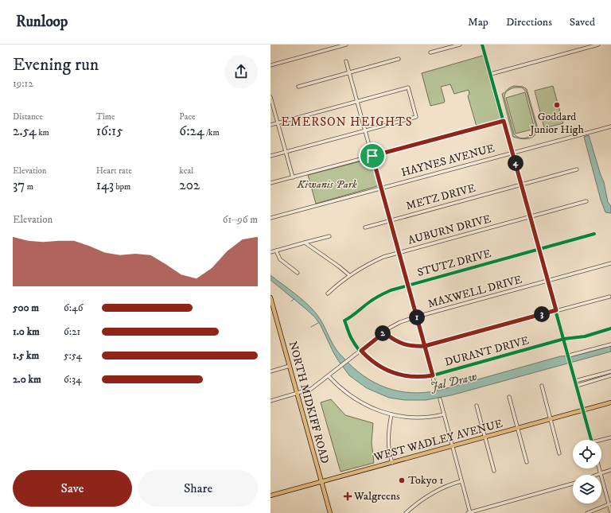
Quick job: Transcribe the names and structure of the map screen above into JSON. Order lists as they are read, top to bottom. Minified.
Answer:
{"streets":{"main road":["NORTH MIDKIFF ROAD","WEST WADLEY AVENUE"],"street":["HAYNES AVENUE","METZ DRIVE","AUBURN DRIVE","STUTZ DRIVE","MAXWELL DRIVE","DURANT DRIVE"]},"crossings":[["STUTZ DRIVE","DURANT DRIVE"],["MAXWELL DRIVE","DURANT DRIVE"],["MAXWELL DRIVE","NORTH MIDKIFF ROAD"],["NORTH MIDKIFF ROAD","WEST WADLEY AVENUE"]],"districts":["EMERSON HEIGHTS"],"water":["Jal Draw"],"parks":["Kiwanis Park"],"places":{"other":["Goddard Junior High","Tokyo 1"],"health":["Walgreens"]},"page":{"header":"Runloop","nav":["Map","Directions","Saved"],"heading":["Evening run","19:12"],"stats":[["Distance","2.54 km"],["Time","16:15"],["Pace","6:24 /km"],["Elevation","37 m"],["Heart rate","143 bpm"],["kcal","202"]],"pins":["4","3","1","2"],"chart":["Elevation","61–96 m"],"list":[{"name":"500 m","note":"6:46"},{"name":"1.0 km","note":"6:21"},{"name":"1.5 km","note":"5:54"},{"name":"2.0 km","note":"6:34"}],"buttons":["Save","Share"]}}
